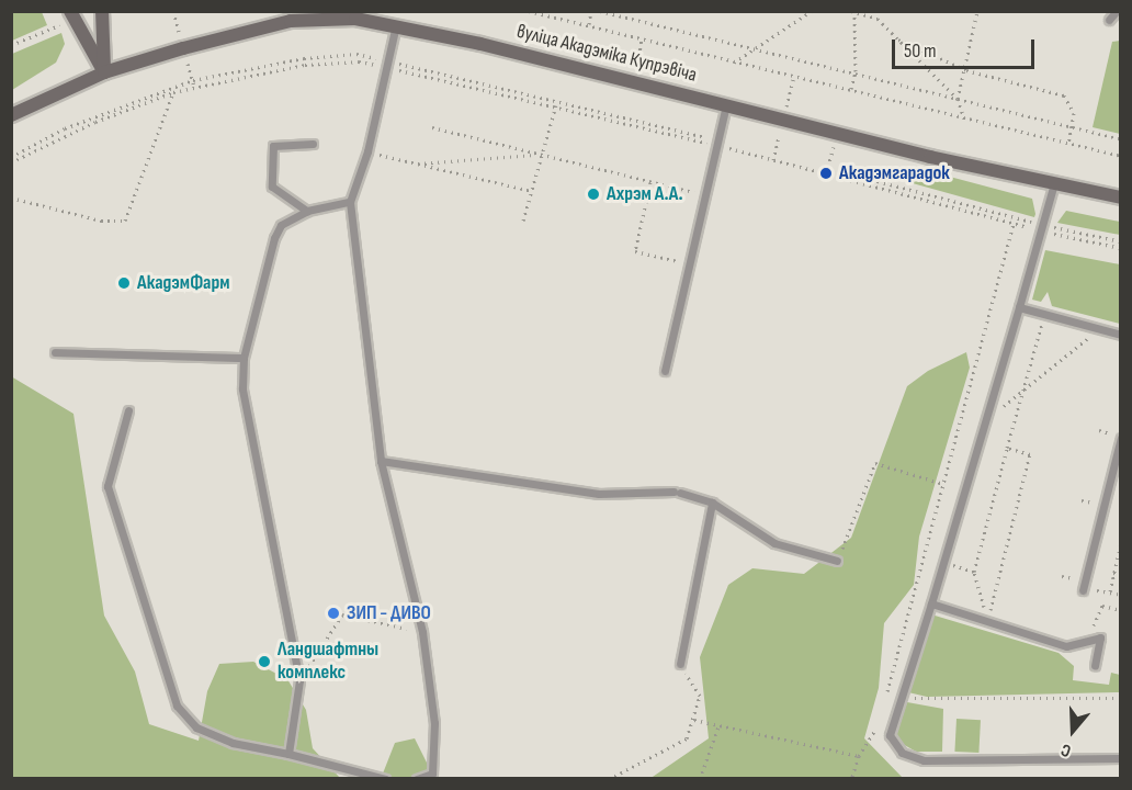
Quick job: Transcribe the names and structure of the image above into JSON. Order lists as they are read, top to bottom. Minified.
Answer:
{"streets":{"main road":["вуліца Акадэміка Купрэвіча"]},"places":["Акадэмгарадок","Ахрэм А.А.","АкадэмФарм","ЗИП - ДИВО","Ландшафтны комплекс"],"scale_bar":"50 m","north":"bottom"}
